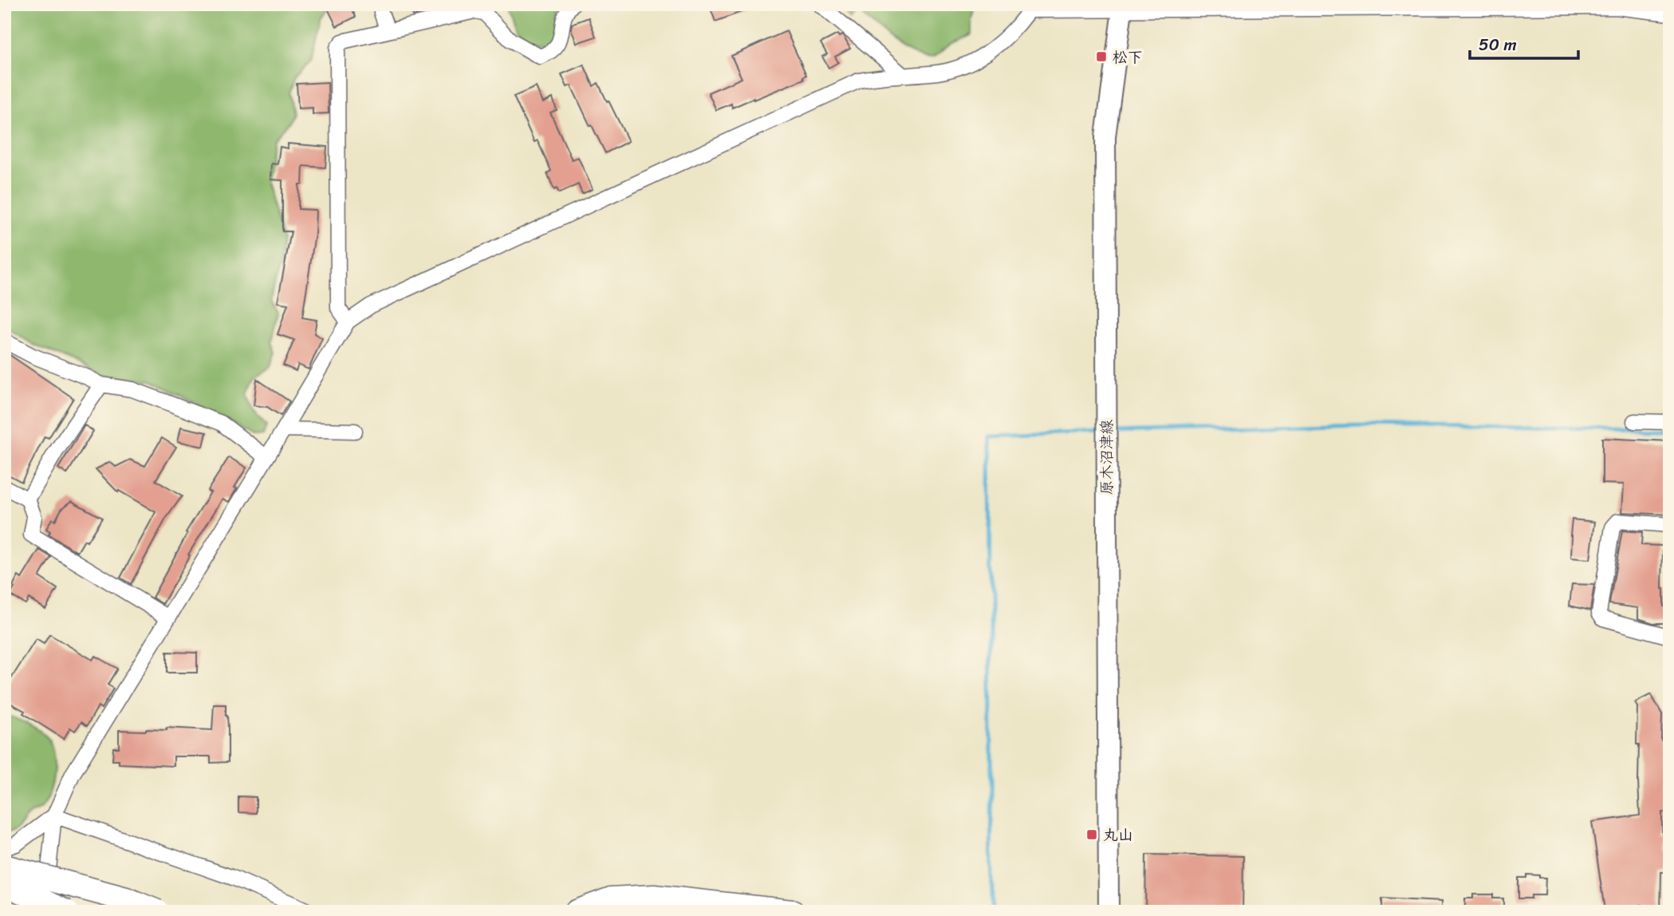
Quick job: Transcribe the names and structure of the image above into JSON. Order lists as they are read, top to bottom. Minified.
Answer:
{"streets":{"main road":["原木沼津線"]},"places":{"transit":["松下","丸山"]},"scale_bar":"50 m"}
